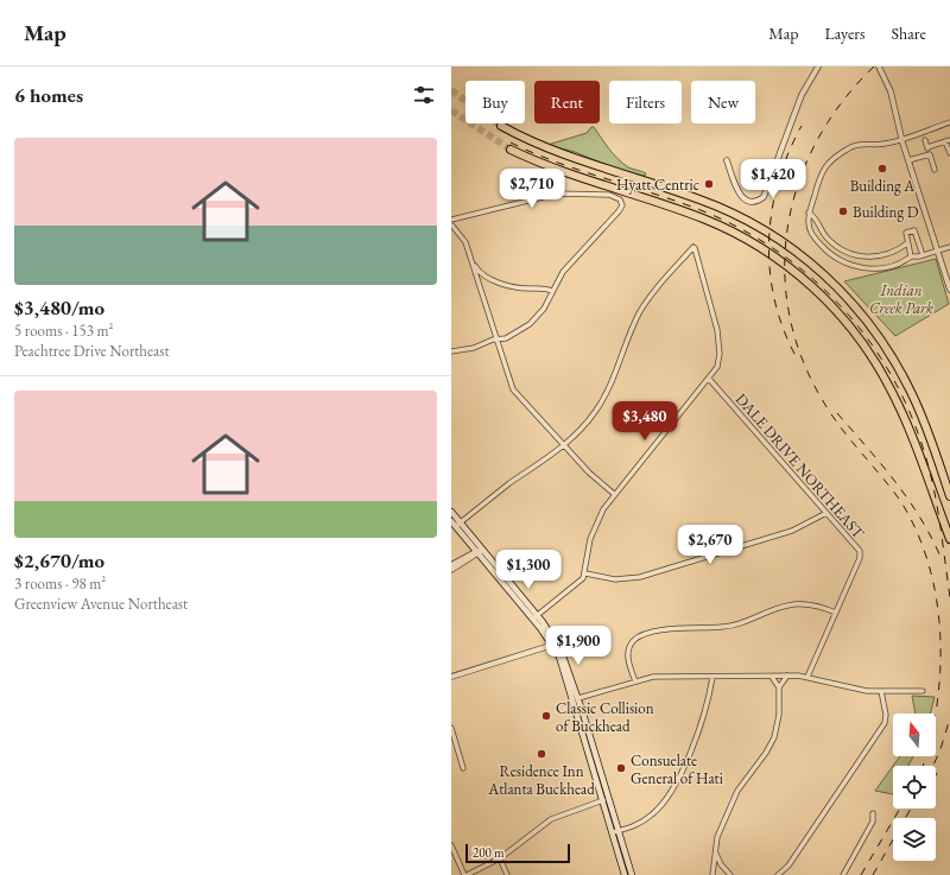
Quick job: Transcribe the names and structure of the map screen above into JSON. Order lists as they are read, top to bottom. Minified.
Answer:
{"streets":{"street":["DALE DRIVE NORTHEAST"]},"parks":["Indian Creek Park"],"places":["Building A","Hyatt Centric","Building D","Classic Collision of Buckhead","Residence Inn Atlanta Buckhead","Consuelate General of Hati"],"scale_bar":"200 m","north":"top","page":{"header":"Map","nav":["Map","Layers","Share"],"heading":"6 homes","chip":["Buy","Rent","Filters","New"],"list":[{"name":"$3,480/mo","note":"5 rooms · 153 m² · Peachtree Drive Northeast"},{"name":"$2,670/mo","note":"3 rooms · 98 m² · Greenview Avenue Northeast"}],"price":["$1,420","$2,710","$3,480","$2,670","$1,300","$1,900"],"scale":"200 m"}}
